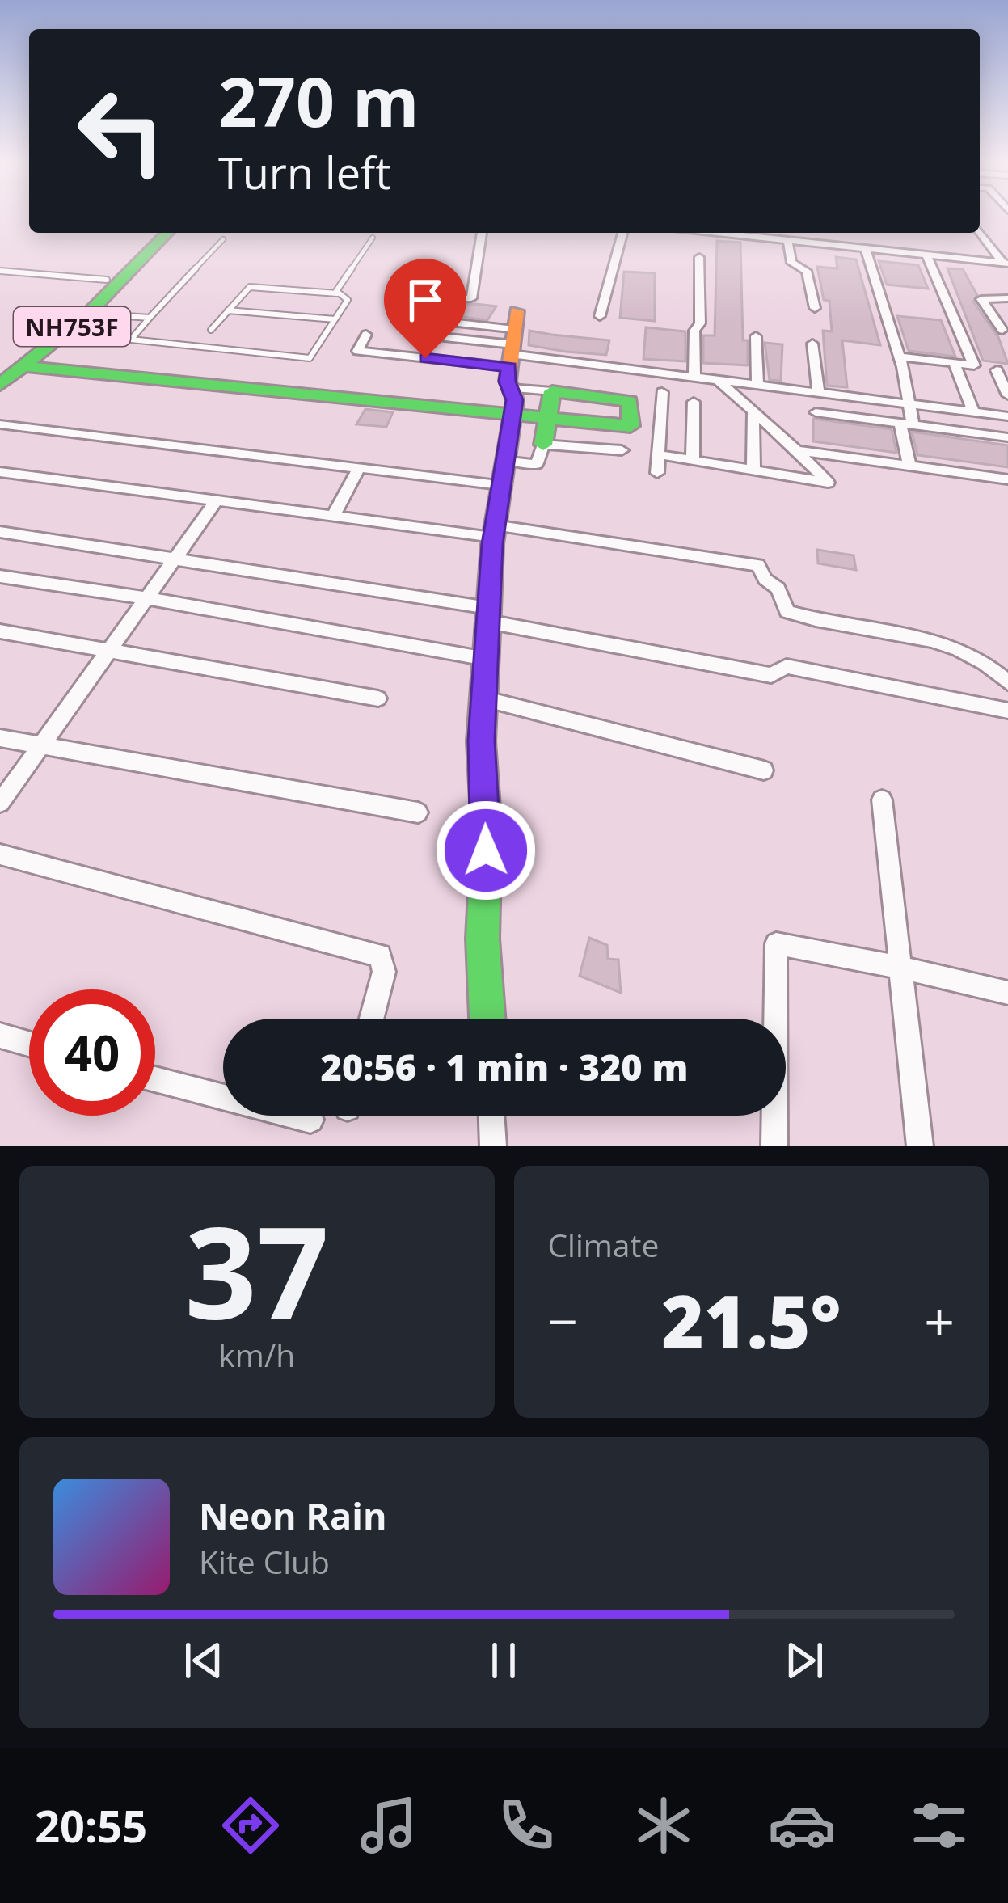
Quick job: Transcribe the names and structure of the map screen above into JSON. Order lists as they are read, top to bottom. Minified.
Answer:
{"streets":{"main road":["NH753F"]},"page":{"turn":["270 m","Turn left"],"limit":"40","trip":"20:56 · 1 min · 320 m","tile":[["37","km/h"],"Climate"],"heat":["−","21.5°","+"],"song":["Neon Rain","Kite Club"],"tabs":"20:55"}}
